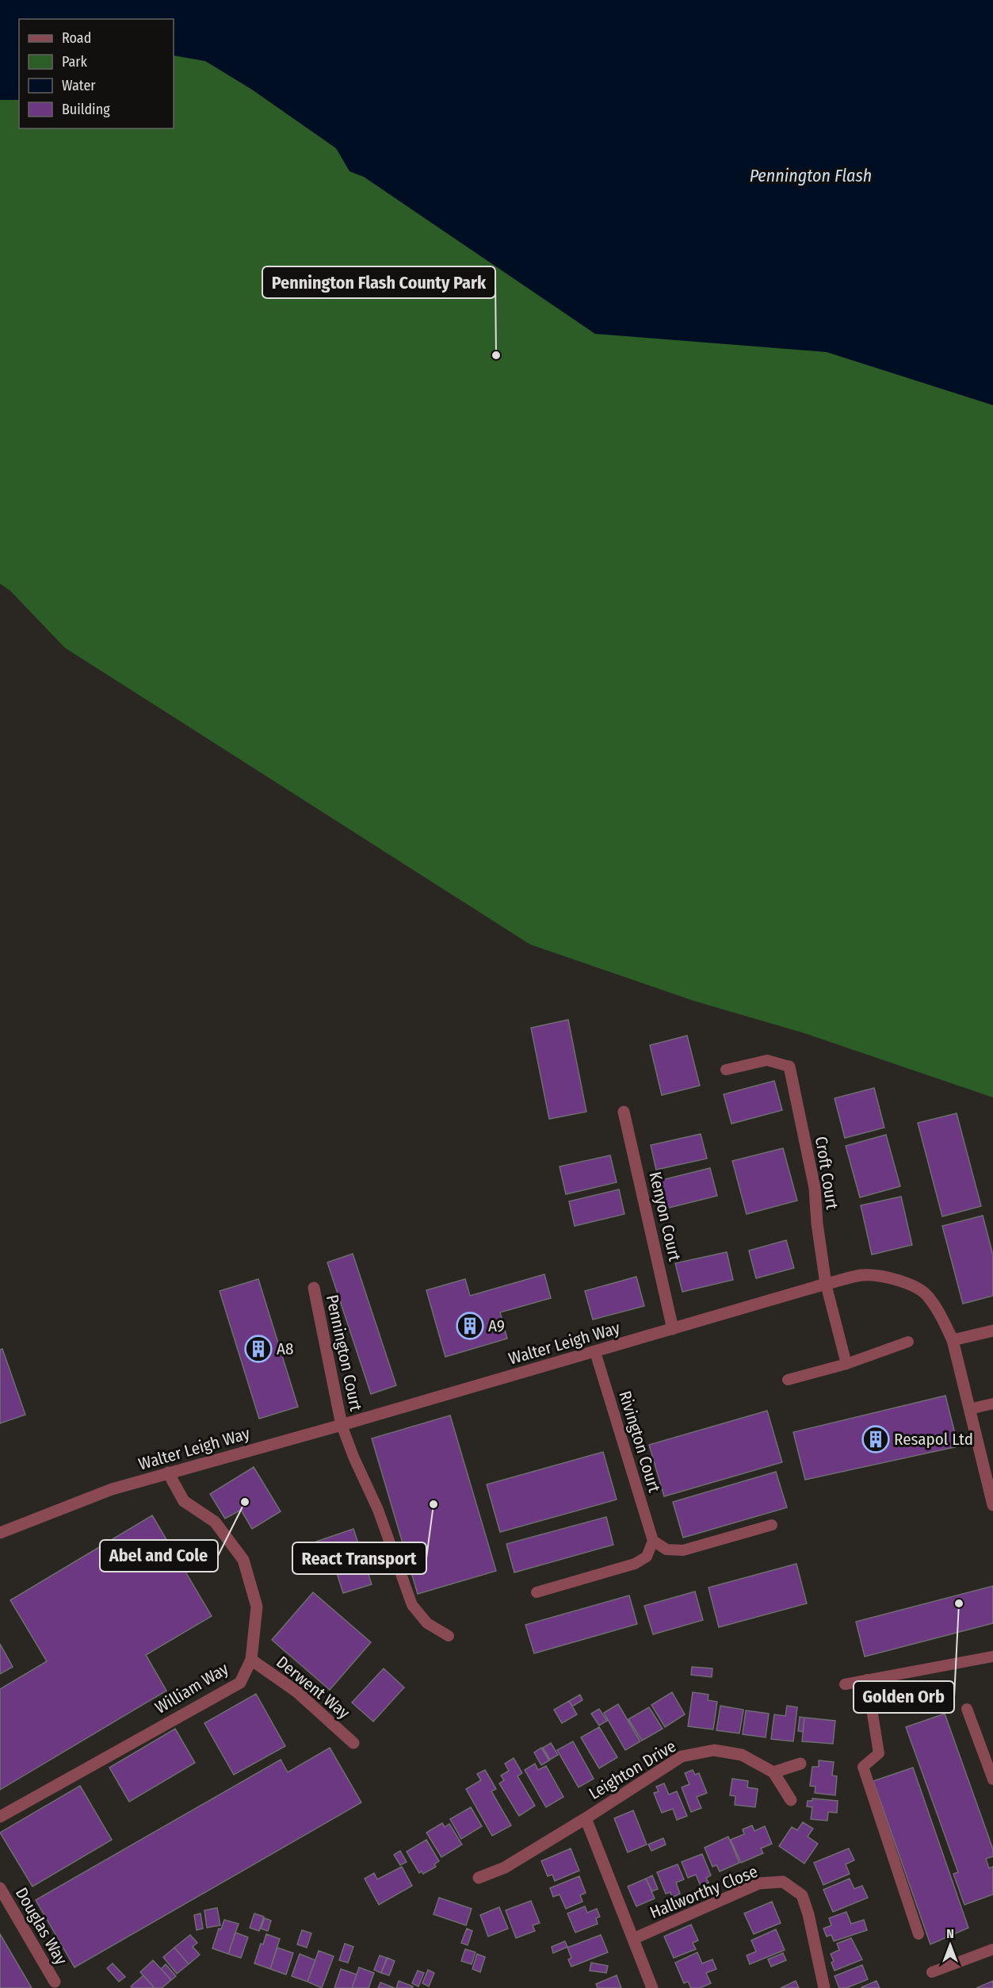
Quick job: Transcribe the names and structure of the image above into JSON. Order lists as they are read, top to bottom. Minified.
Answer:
{"streets":{"street":["Croft Court","Kenyon Court","Walter Leigh Way","Pennington Court","Derwent Way","William Way","Leighton Drive","Hallworthy Close","Douglas Way"],"lane":["Rivington Court"]},"crossings":[["Croft Court","Walter Leigh Way"],["Kenyon Court","Walter Leigh Way"],["Walter Leigh Way","Pennington Court"],["Walter Leigh Way","Rivington Court"],["Walter Leigh Way","William Way"],["Derwent Way","William Way"],["Leighton Drive","Hallworthy Close"]],"water":["Pennington Flash"],"places":{"other":["Pennington Flash County Park","Abel and Cole","React Transport","Golden Orb"],"building":["A9","A8","Resapol Ltd"]},"legend":["Road","Park","Water","Building"],"north":"top"}
